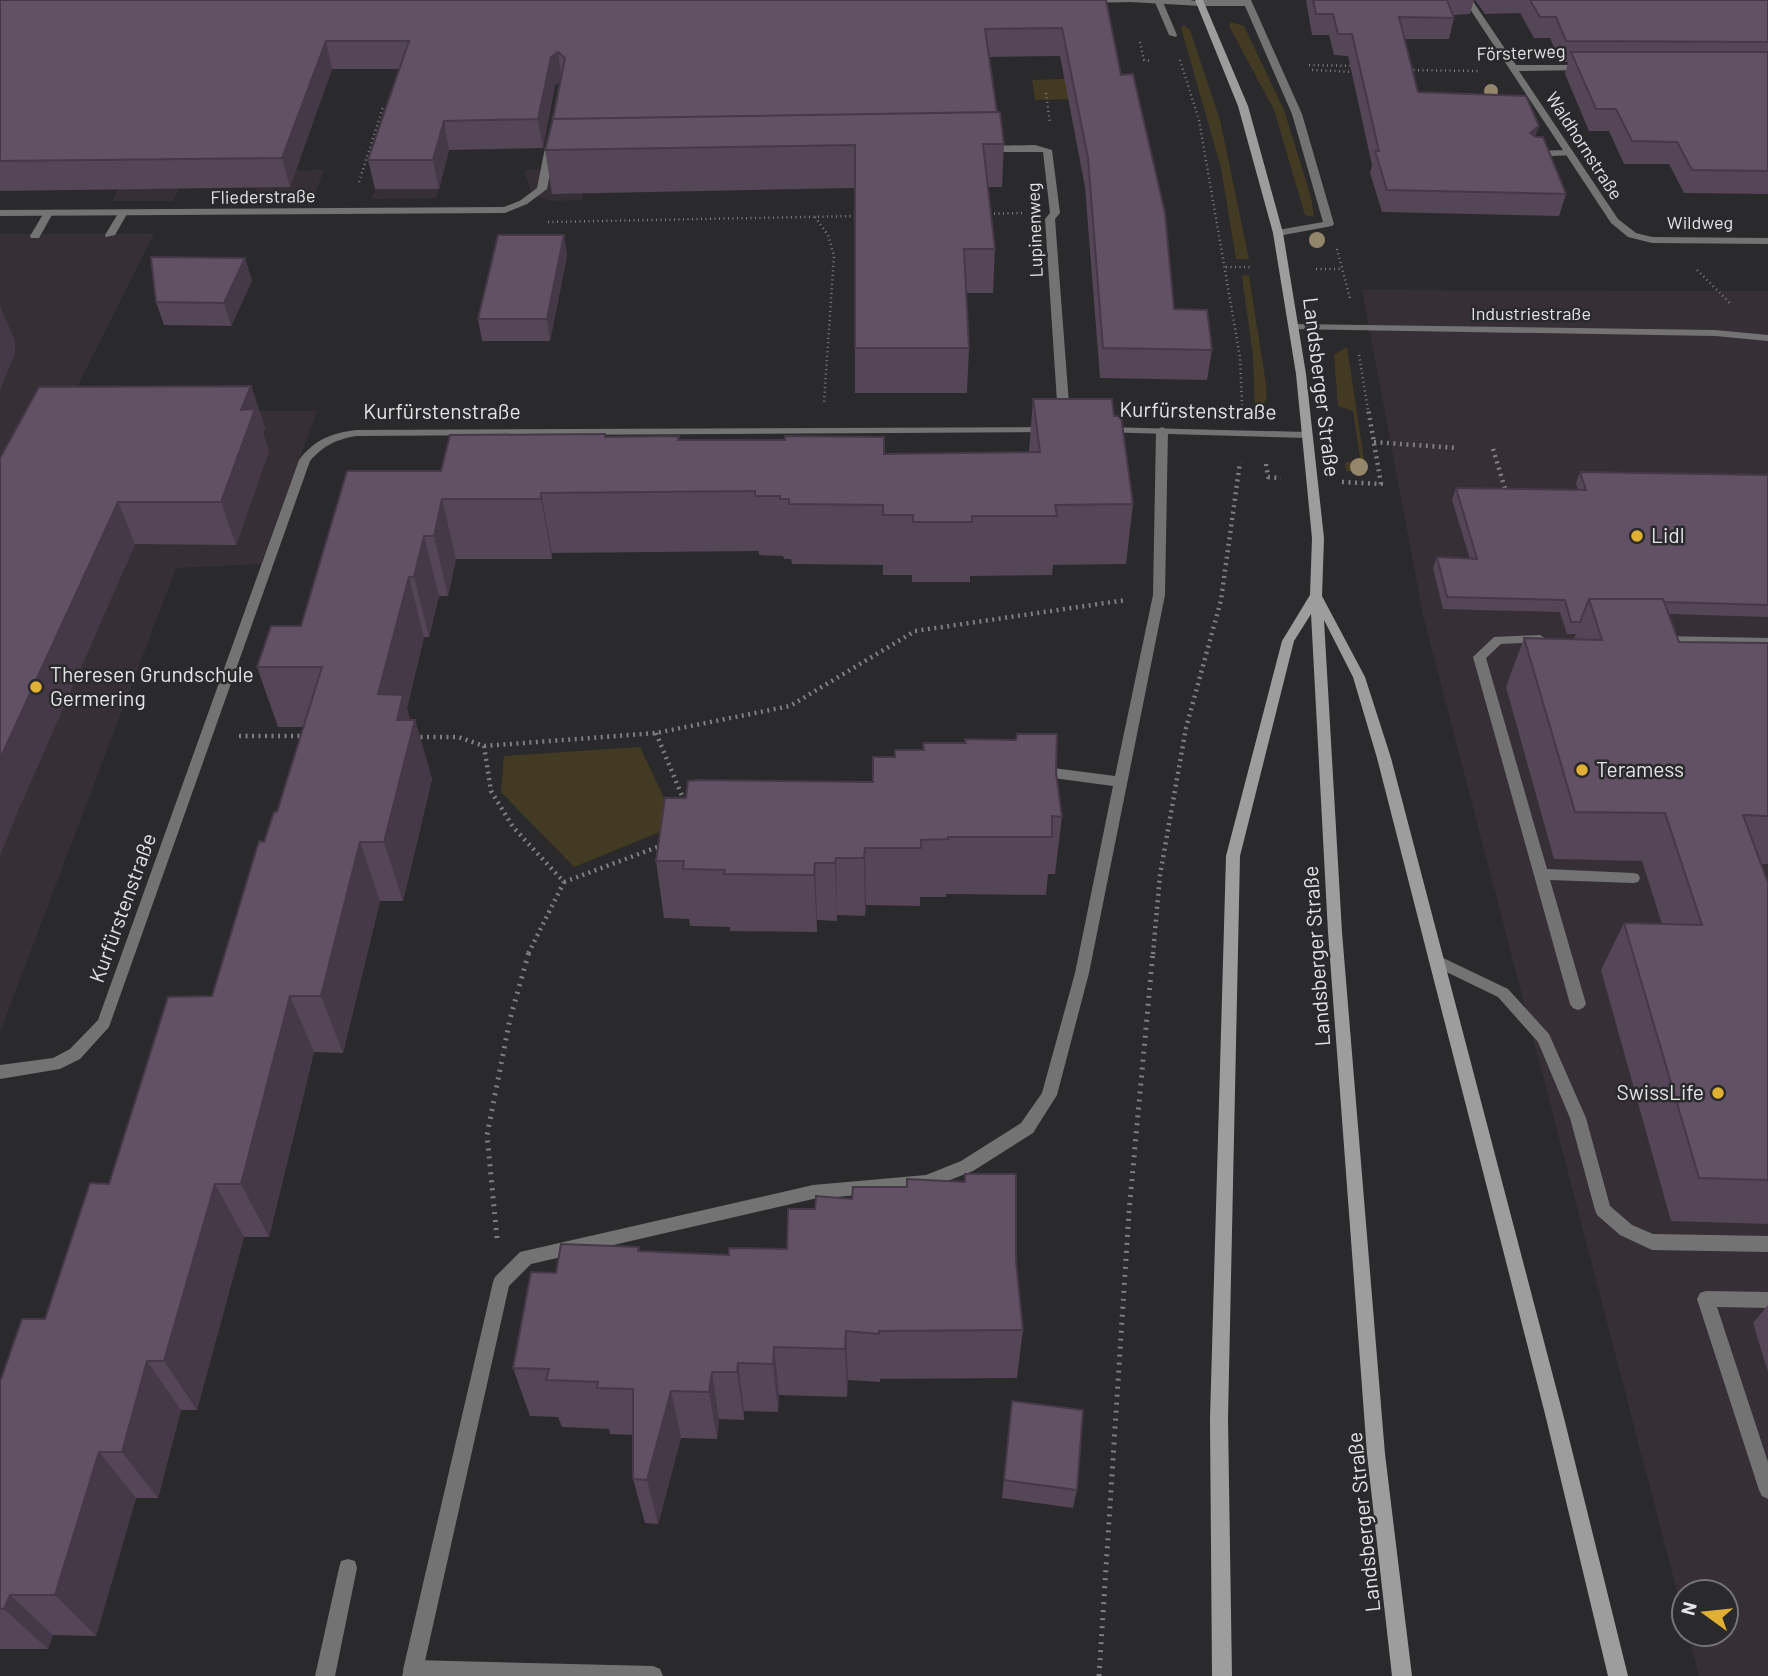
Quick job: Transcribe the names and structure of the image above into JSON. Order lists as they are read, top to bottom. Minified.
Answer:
{"streets":{"main road":["Landsberger Straße"],"street":["Försterweg","Waldhornstraße","Fliederstraße","Wildweg","Lupinenweg","Industriestraße","Kurfürstenstraße"]},"crossings":[["Försterweg","Waldhornstraße"],["Waldhornstraße","Wildweg"],["Lupinenweg","Kurfürstenstraße"],["Industriestraße","Landsberger Straße"],["Landsberger Straße","Kurfürstenstraße"]],"places":["Lidl","Theresen Grundschule Germering","Teramess","SwissLife"],"north":"left"}
